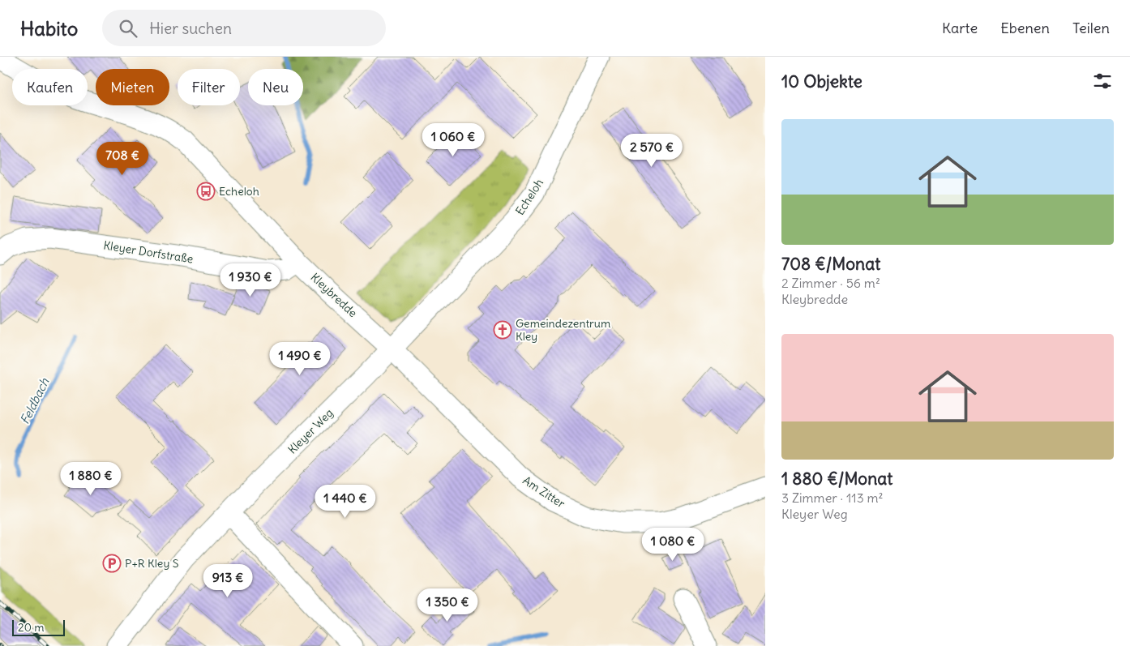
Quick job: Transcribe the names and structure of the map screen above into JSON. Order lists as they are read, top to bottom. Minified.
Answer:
{"streets":{"street":["Echeloh","Kleyer Dorfstraße","Kleybredde","Kleyer Weg","Am Zitter"]},"crossings":[["Echeloh","Kleybredde"],["Echeloh","Kleyer Weg"],["Echeloh","Am Zitter"],["Kleyer Dorfstraße","Kleybredde"],["Kleybredde","Kleyer Weg"],["Kleybredde","Am Zitter"],["Kleyer Weg","Am Zitter"]],"water":["Feldbach"],"places":{"bus stop":["Echeloh"],"church":["Gemeindezentrum Kley"],"parking":["P+R Kley S"]},"scale_bar":"20 m","page":{"header":"Habito","search":"Hier suchen","nav":["Karte","Ebenen","Teilen"],"heading":"10 Objekte","chip":["Kaufen","Mieten","Filter","Neu"],"list":[{"name":"708 €/Monat","note":"2 Zimmer · 56 m² · Kleybredde"},{"name":"1 880 €/Monat","note":"3 Zimmer · 113 m² · Kleyer Weg"}],"price":["1 060 €","2 570 €","708 €","1 930 €","1 490 €","1 880 €","1 440 €","1 080 €","913 €","1 350 €"],"scale":"20 m"}}
